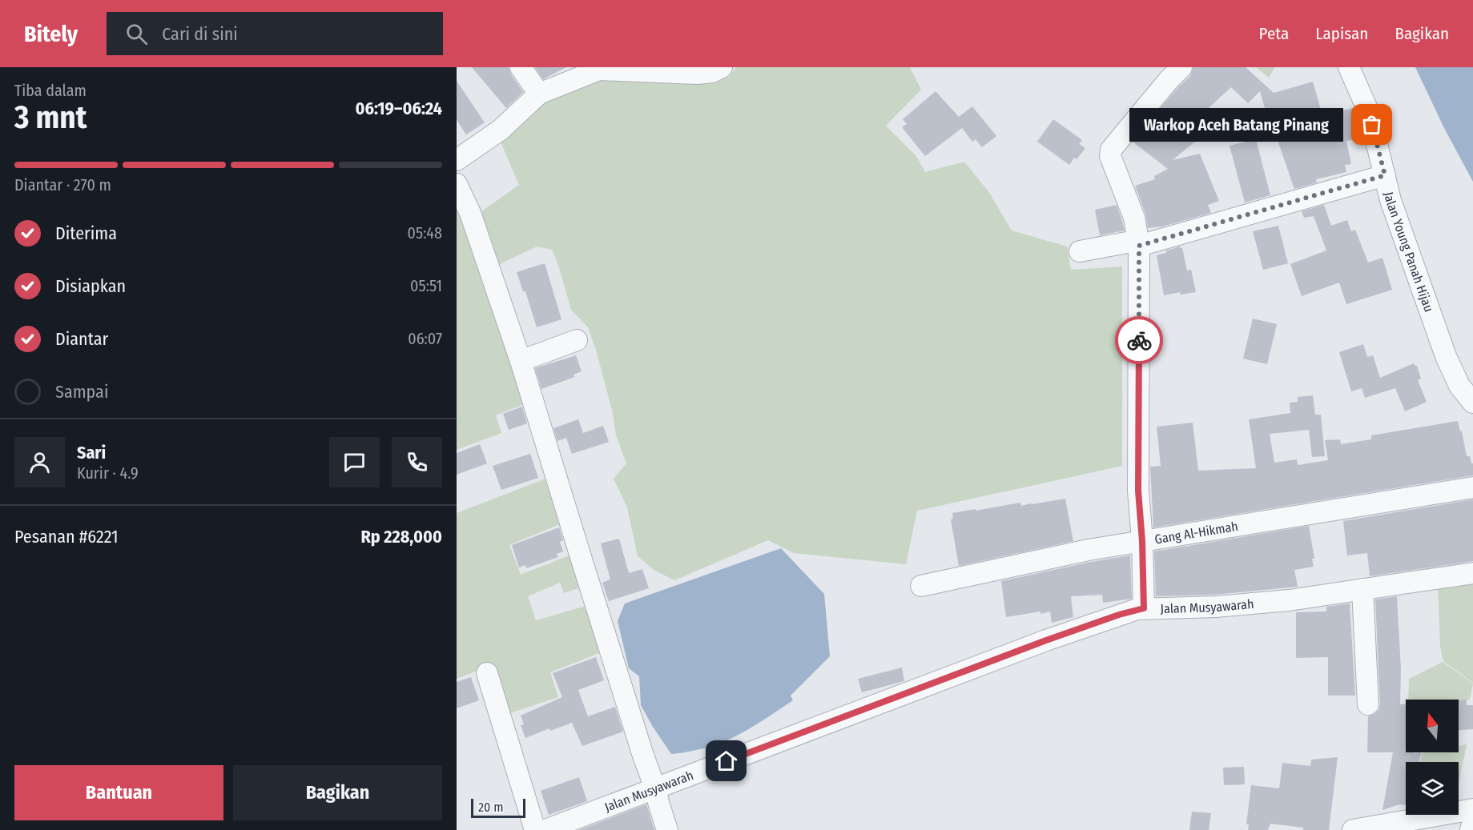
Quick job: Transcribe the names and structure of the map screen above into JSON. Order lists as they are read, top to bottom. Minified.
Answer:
{"streets":{"street":["Jalan Young Panah Hijau","Gang Al-Hikmah","Jalan Musyawarah"]},"places":["Warkop Aceh Batang Pinang"],"scale_bar":"20 m","north":"top","page":{"header":"Bitely","search":"Cari di sini","nav":["Peta","Lapisan","Bagikan"],"heading":["3 mnt","Tiba dalam","06:19–06:24"],"panel":["Sari","Kurir · 4.9","Pesanan #6221","Rp 228,000"],"bubble":"Warkop Aceh Batang Pinang","bar":"Diantar · 270 m","list":[["Diterima","05:48"],["Disiapkan","05:51"],["Diantar","06:07"],"Sampai"],"buttons":["Bantuan","Bagikan"],"scale":"20 m"}}
